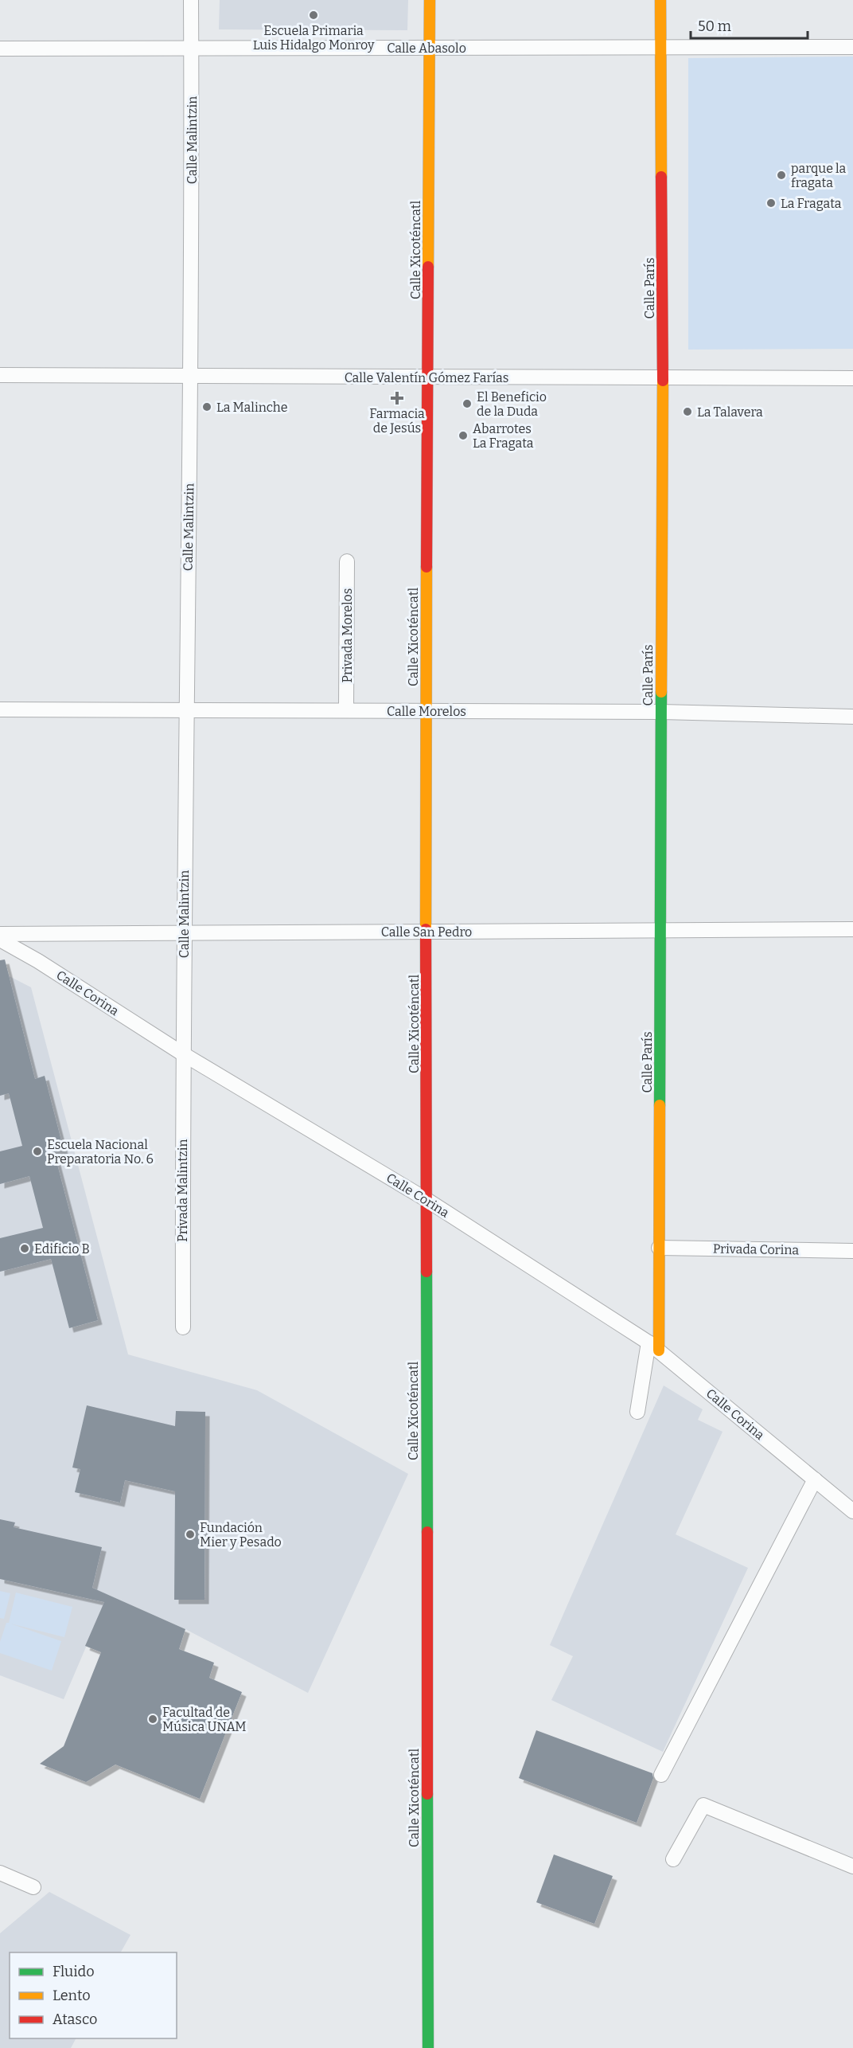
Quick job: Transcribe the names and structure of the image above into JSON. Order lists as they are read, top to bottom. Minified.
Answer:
{"streets":{"street":["Calle Abasolo","Calle Malintzin","Calle Xicoténcatl","Calle París","Calle Valentín Gómez Farías","Privada Morelos","Calle Morelos","Calle San Pedro","Calle Corina","Privada Malintzin","Privada Corina"]},"crossings":[["Calle Abasolo","Calle Malintzin"],["Calle Abasolo","Calle Xicoténcatl"],["Calle Abasolo","Calle París"],["Calle Malintzin","Calle Valentín Gómez Farías"],["Calle Malintzin","Calle Morelos"],["Calle Malintzin","Calle San Pedro"],["Calle Malintzin","Calle Corina"],["Calle Malintzin","Privada Malintzin"],["Calle Xicoténcatl","Calle Valentín Gómez Farías"],["Calle Xicoténcatl","Calle Morelos"],["Calle Xicoténcatl","Calle San Pedro"],["Calle Xicoténcatl","Calle Corina"],["Calle París","Calle Valentín Gómez Farías"],["Calle París","Calle Morelos"],["Calle París","Calle San Pedro"],["Calle París","Calle Corina"],["Calle París","Privada Corina"],["Privada Morelos","Calle Morelos"],["Calle Corina","Privada Malintzin"]],"places":{"other":["Escuela Primaria Luis Hidalgo Monroy","parque la fragata","La Fragata","El Beneficio de la Duda","La Malinche","La Talavera","Abarrotes La Fragata","Escuela Nacional Preparatoria No. 6","Edificio B","Fundación Mier y Pesado","Facultad de Música UNAM"],"health":["Farmacia de Jesús"]},"legend":["Fluido","Lento","Atasco"],"scale_bar":"50 m"}
